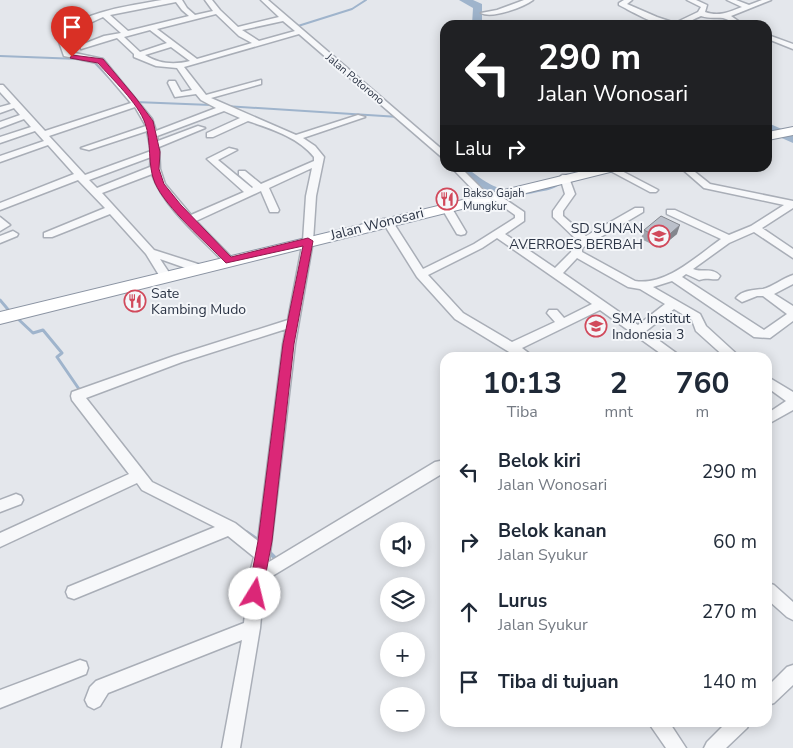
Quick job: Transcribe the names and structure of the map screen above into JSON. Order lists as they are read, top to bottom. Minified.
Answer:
{"streets":{"highway":["Jalan Wonosari"],"street":["Jalan Potorono"]},"places":{"restaurant":["Bakso Gajah Mungkur","Sate Kambing Mudo"],"school or university":["SD SUNAN AVERROES BERBAH","SMA Institut Indonesia 3"]},"page":{"turn":["290 m","Jalan Wonosari"],"then":"Lalu","eta":["10:13","Tiba","2","mnt","760","m"],"list":[{"name":"Belok kiri","note":"Jalan Wonosari","value":"290 m"},{"name":"Belok kanan","note":"Jalan Syukur","value":"60 m"},{"name":"Lurus","note":"Jalan Syukur","value":"270 m"},{"name":"Tiba di tujuan","value":"140 m"}],"map_buttons":["+","−"]}}
